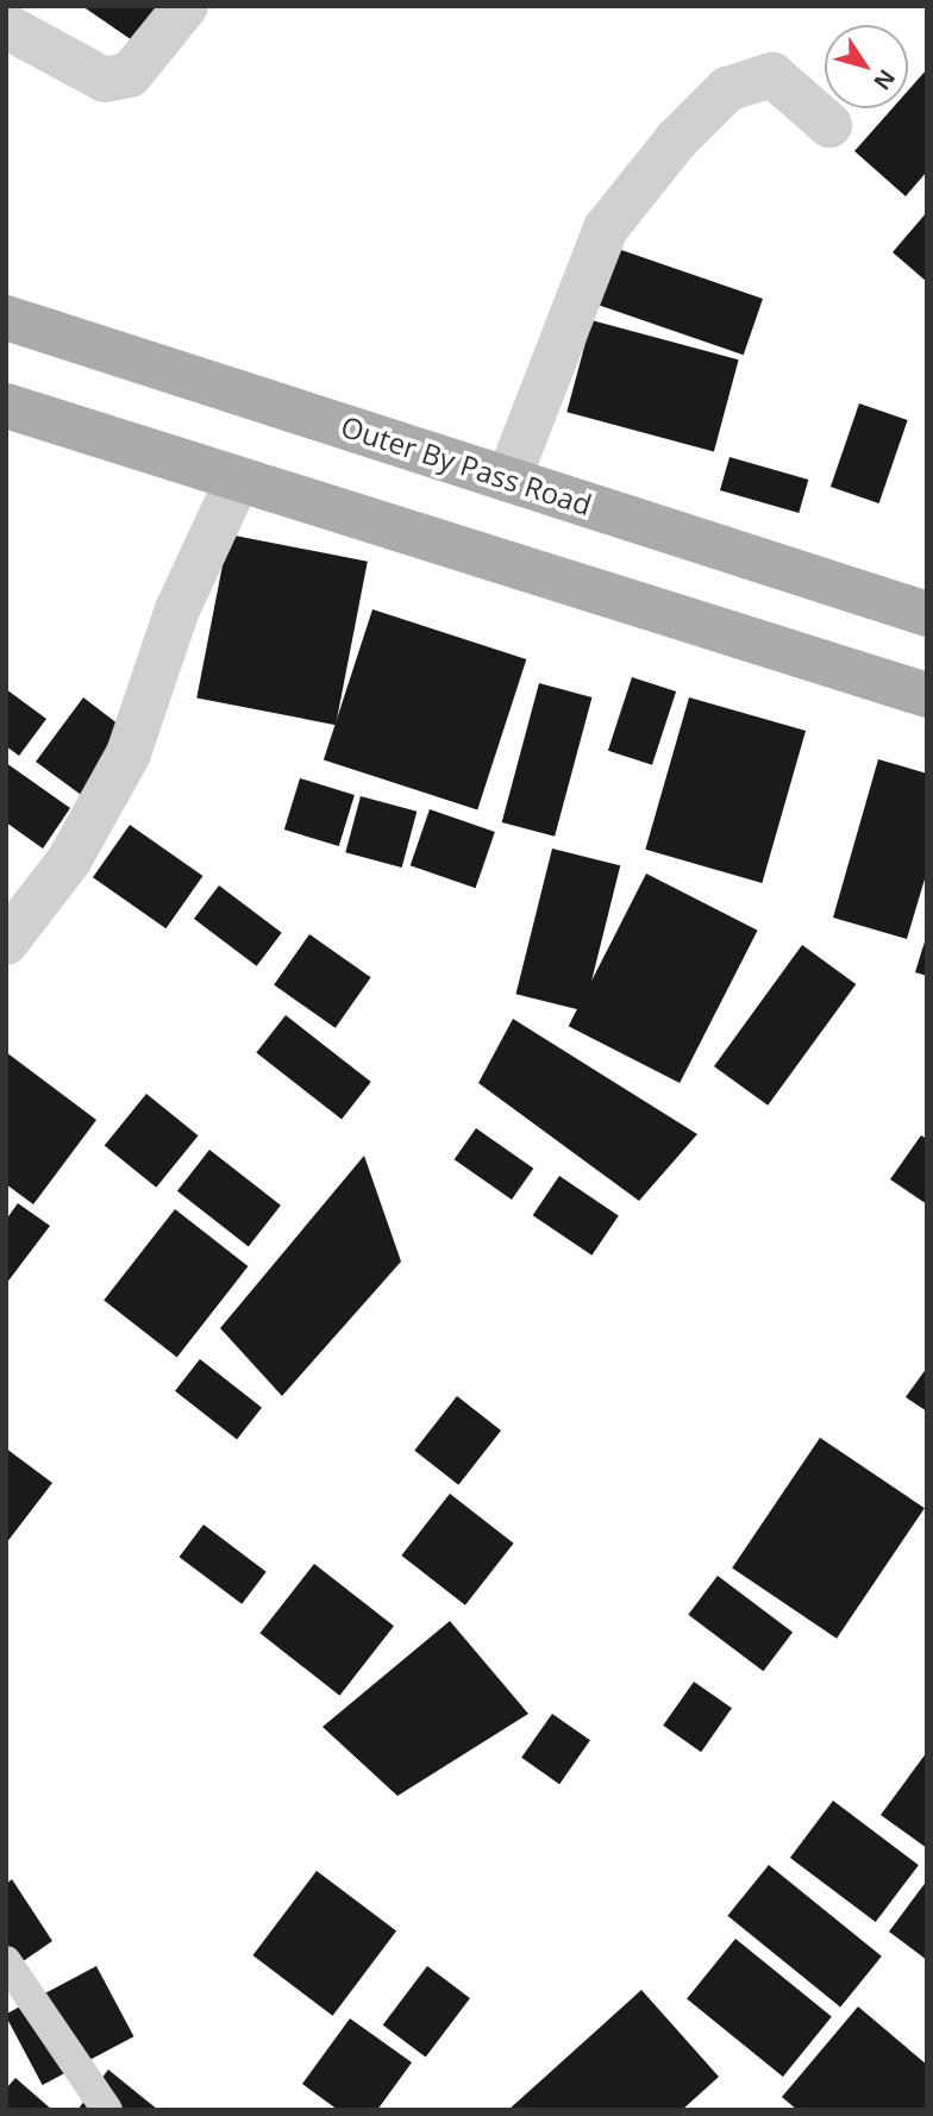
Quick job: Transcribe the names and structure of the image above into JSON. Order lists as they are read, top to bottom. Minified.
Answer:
{"streets":{"main road":["Outer By Pass Road"]},"north":"bottom right"}
